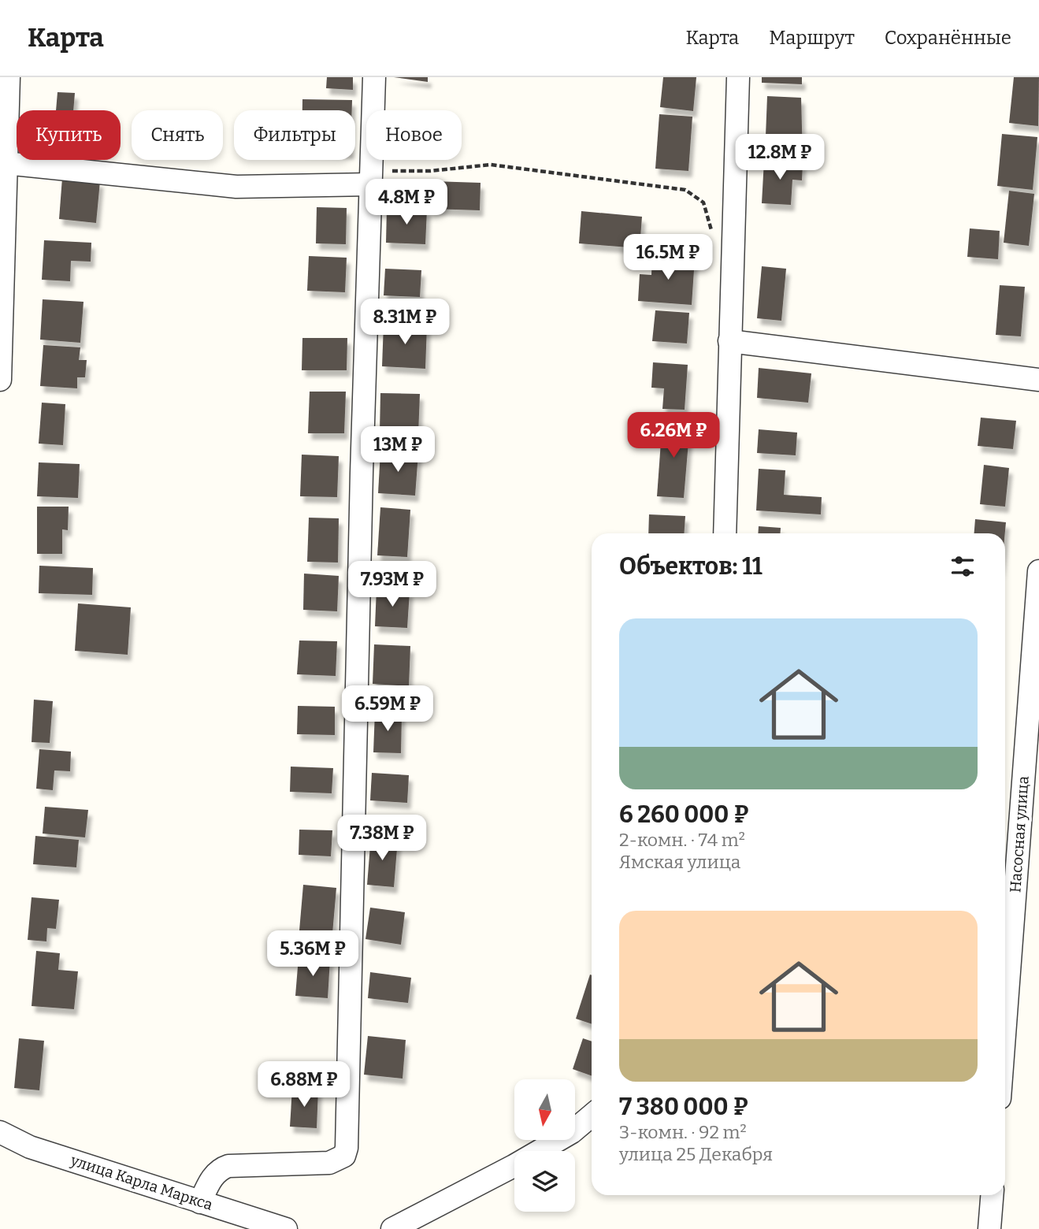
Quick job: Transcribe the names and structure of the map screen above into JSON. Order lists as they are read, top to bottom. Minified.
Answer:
{"streets":{"street":["Насосная улица","улица Карла Маркса"]},"north":"bottom","page":{"header":"Карта","nav":["Карта","Маршрут","Сохранённые"],"chip":["Купить","Снять","Фильтры","Новое"],"price":["12.8M ₽","4.8M ₽","16.5M ₽","8.31M ₽","6.26M ₽","13M ₽","7.93M ₽","6.59M ₽","7.38M ₽","5.36M ₽","6.88M ₽"],"heading":"Объектов: 11","list":[{"name":"6 260 000 ₽","note":"2-комн. · 74 m² · Ямская улица"},{"name":"7 380 000 ₽","note":"3-комн. · 92 m² · улица 25 Декабря"}]}}
